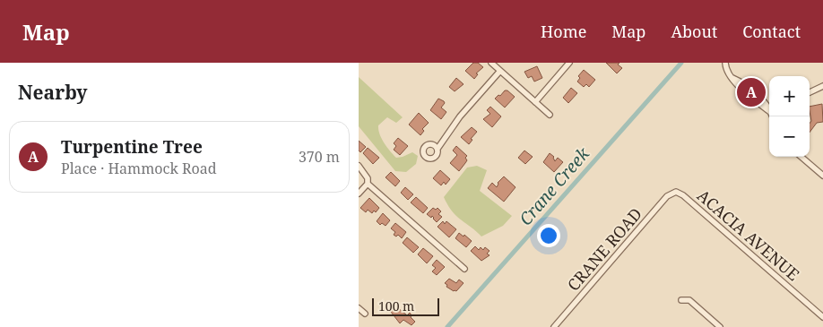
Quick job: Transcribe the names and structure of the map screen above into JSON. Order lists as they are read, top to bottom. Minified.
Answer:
{"streets":{"street":["ACACIA AVENUE","CRANE ROAD"]},"crossings":[["ACACIA AVENUE","CRANE ROAD"]],"water":["Crane Creek"],"scale_bar":"100 m","page":{"header":"Map","nav":["Home","Map","About","Contact"],"heading":"Nearby","map_buttons":["+","−"],"pins":"A","list":[{"mark":"A","name":"Turpentine Tree","note":"Place · Hammock Road","value":"370 m"}],"scale":"100 m"}}
